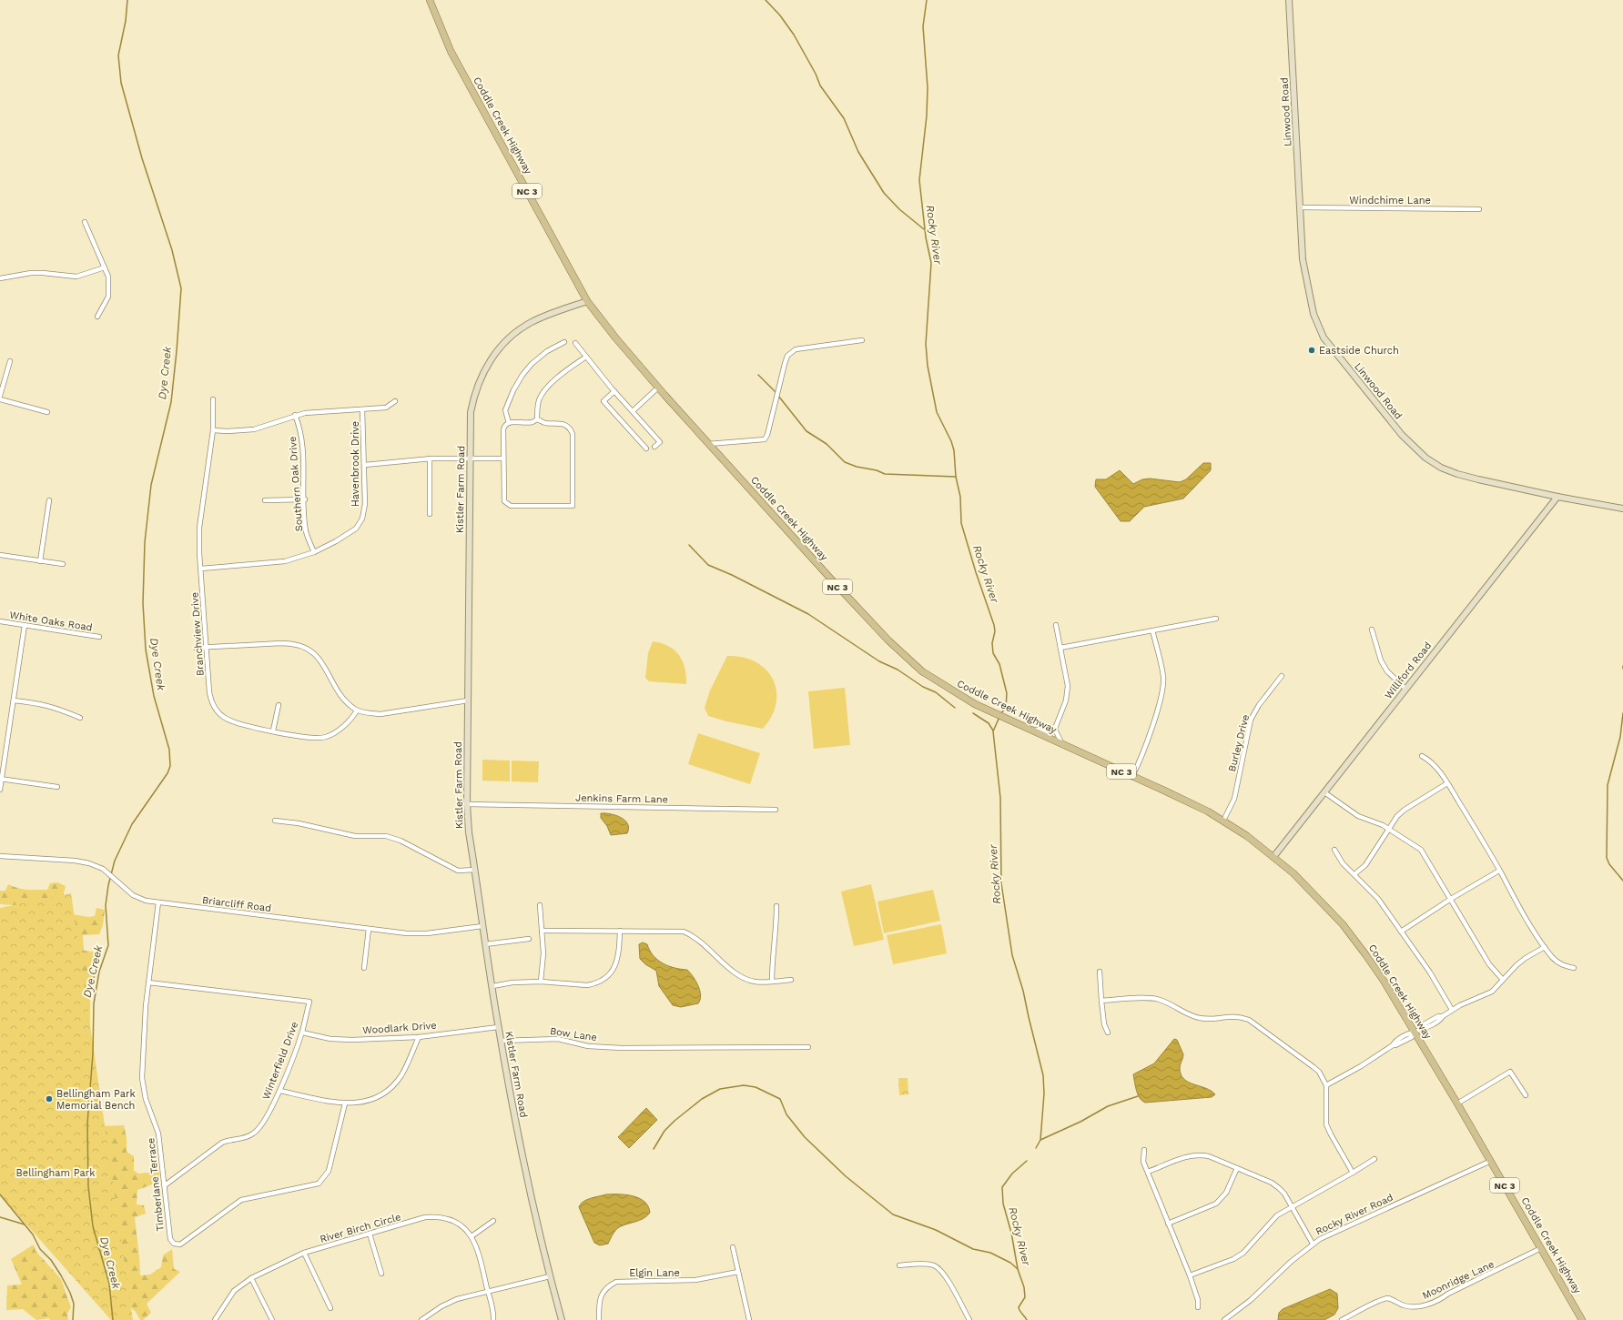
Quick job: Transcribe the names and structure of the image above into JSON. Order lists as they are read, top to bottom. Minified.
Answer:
{"streets":{"main road":["Coddle Creek Highway","NC 3"],"street":["Linwood Road","Windchime Lane","Havenbrook Drive","Southern Oak Drive","Kistler Farm Road","White Oaks Road","Branchview Drive","Williford Road","Burley Drive","Jenkins Farm Lane","Briarcliff Road","Woodlark Drive","Bow Lane","Winterfield Drive","Timberlane Terrace","Rocky River Road","River Birch Circle","Elgin Lane","Moonridge Lane"]},"crossings":[["Linwood Road","Windchime Lane"],["Linwood Road","Williford Road"],["Coddle Creek Highway","Kistler Farm Road"],["Coddle Creek Highway","Williford Road"],["Coddle Creek Highway","Burley Drive"],["Coddle Creek Highway","Rocky River Road"],["Coddle Creek Highway","Moonridge Lane"],["Havenbrook Drive","Southern Oak Drive"],["Havenbrook Drive","Branchview Drive"],["Kistler Farm Road","Jenkins Farm Lane"],["Kistler Farm Road","Briarcliff Road"],["Kistler Farm Road","Woodlark Drive"],["Kistler Farm Road","Bow Lane"],["Briarcliff Road","Timberlane Terrace"],["Woodlark Drive","Winterfield Drive"],["Winterfield Drive","Timberlane Terrace"]],"water":["Rocky River","Dye Creek"],"parks":["Bellingham Park"],"places":["Eastside Church","Bellingham Park Memorial Bench"]}
